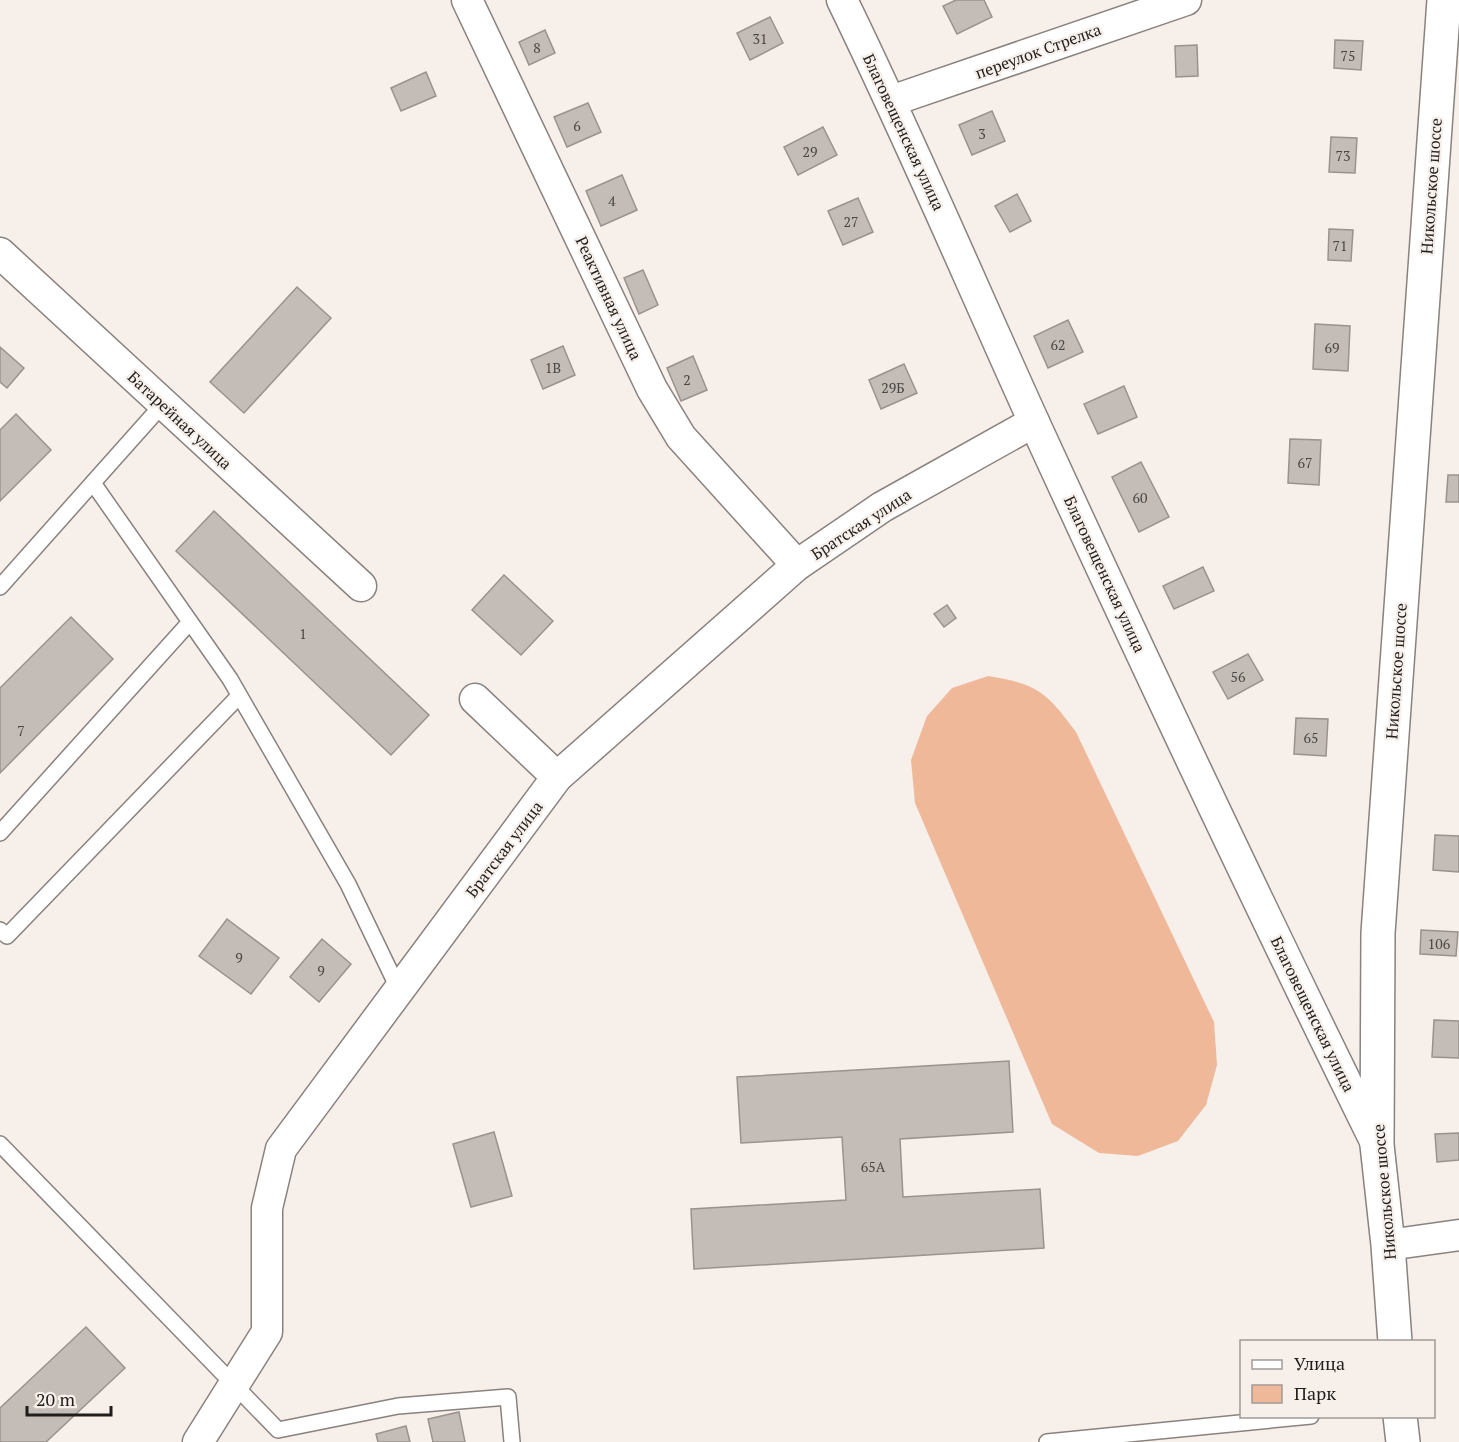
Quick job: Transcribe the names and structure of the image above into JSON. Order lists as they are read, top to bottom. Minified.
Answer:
{"streets":{"street":["переулок Стрелка","Благовещенская улица","Никольское шоссе","Реактивная улица","Батарейная улица","Братская улица"]},"crossings":[["переулок Стрелка","Благовещенская улица"],["Благовещенская улица","Никольское шоссе"],["Благовещенская улица","Братская улица"],["Реактивная улица","Братская улица"]],"house_numbers":["31","8","75","6","3","29","73","4","27","71","62","69","1В","2","29Б","67","60","1","56","7","65","106","9","9","65А"],"legend":["Улица","Парк"],"scale_bar":"20 m"}
